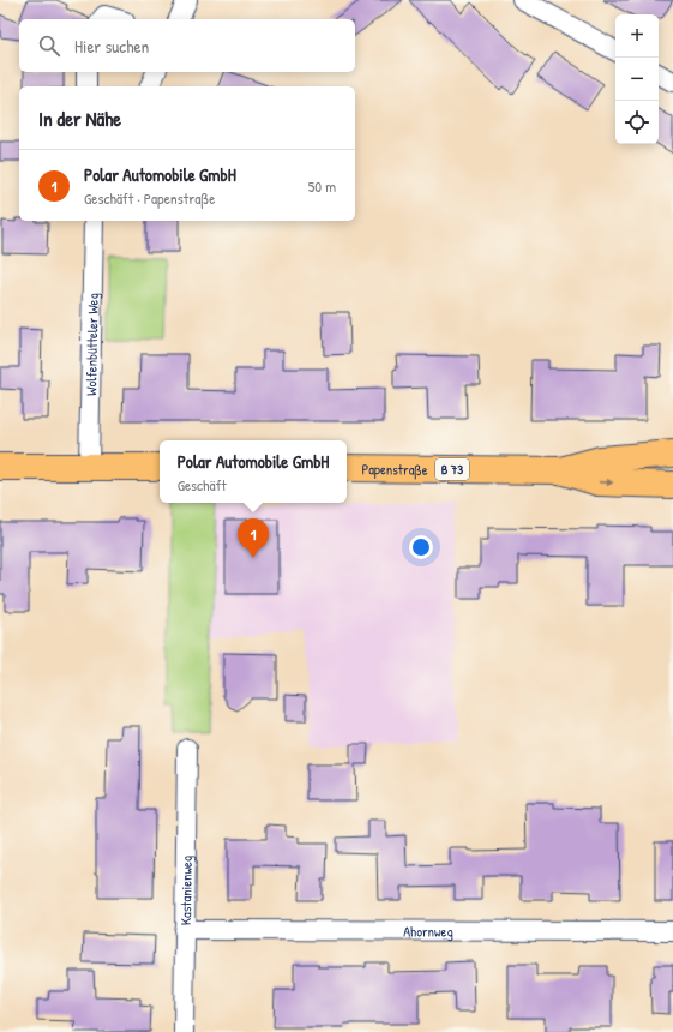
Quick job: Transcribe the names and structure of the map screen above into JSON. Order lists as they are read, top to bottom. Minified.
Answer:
{"streets":{"main road":["Papenstraße","B 73"],"street":["Wolfenbütteler Weg","Kastanienweg","Ahornweg"]},"crossings":[["Kastanienweg","Ahornweg"]],"page":{"map_buttons":["+","−"],"search":"Hier suchen","heading":"In der Nähe","list":[{"mark":"1","name":"Polar Automobile GmbH","note":"Geschäft · Papenstraße","value":"50 m"}],"popup":["Polar Automobile GmbH","Geschäft"],"pins":"1"}}
